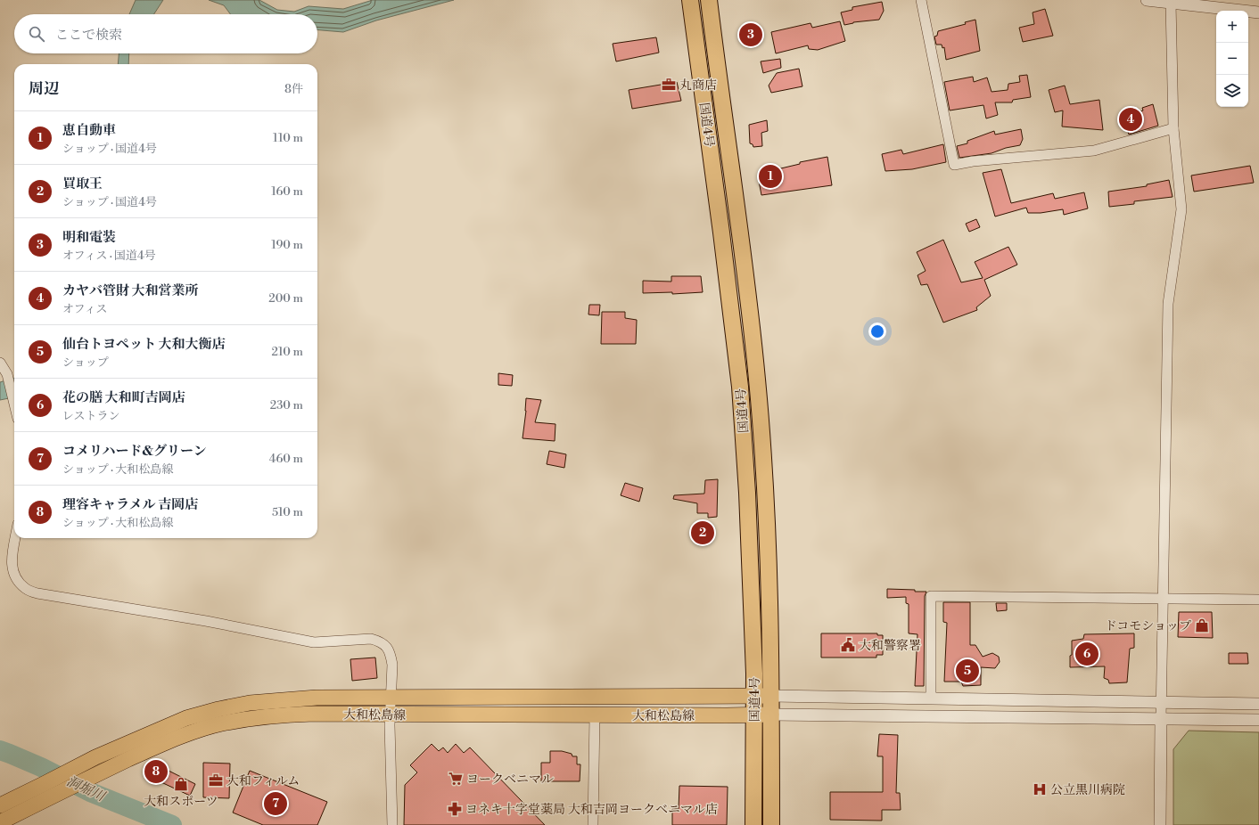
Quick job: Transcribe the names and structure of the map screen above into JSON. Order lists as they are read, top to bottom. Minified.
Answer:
{"streets":{"highway":["国道4号"],"main road":["大和松島線"]},"crossings":[["国道4号","大和松島線"]],"water":["洞堀川"],"places":{"office":["丸商店","大和フィルム"],"shop":["ドコモショップ","大和スポーツ"],"public building":["大和警察署"],"supermarket":["ヨークベニマル"],"hospital":["公立黒川病院"],"pharmacy":["ヨネキ十字堂薬局 大和吉岡ヨークベニマル店"]},"page":{"map_buttons":["+","−"],"search":"ここで検索","pins":["3","4","1","2","6","5","8","7"],"heading":["周辺","8件"],"list":[{"mark":"1","name":"恵自動車","note":"ショップ · 国道4号","value":"110 m"},{"mark":"2","name":"買取王","note":"ショップ · 国道4号","value":"160 m"},{"mark":"3","name":"明和電装","note":"オフィス · 国道4号","value":"190 m"},{"mark":"4","name":"カヤバ管財 大和営業所","note":"オフィス","value":"200 m"},{"mark":"5","name":"仙台トヨペット 大和大衡店","note":"ショップ","value":"210 m"},{"mark":"6","name":"花の膳 大和町吉岡店","note":"レストラン","value":"230 m"},{"mark":"7","name":"コメリハード&グリーン","note":"ショップ · 大和松島線","value":"460 m"},{"mark":"8","name":"理容キャラメル 吉岡店","note":"ショップ · 大和松島線","value":"510 m"}]}}
